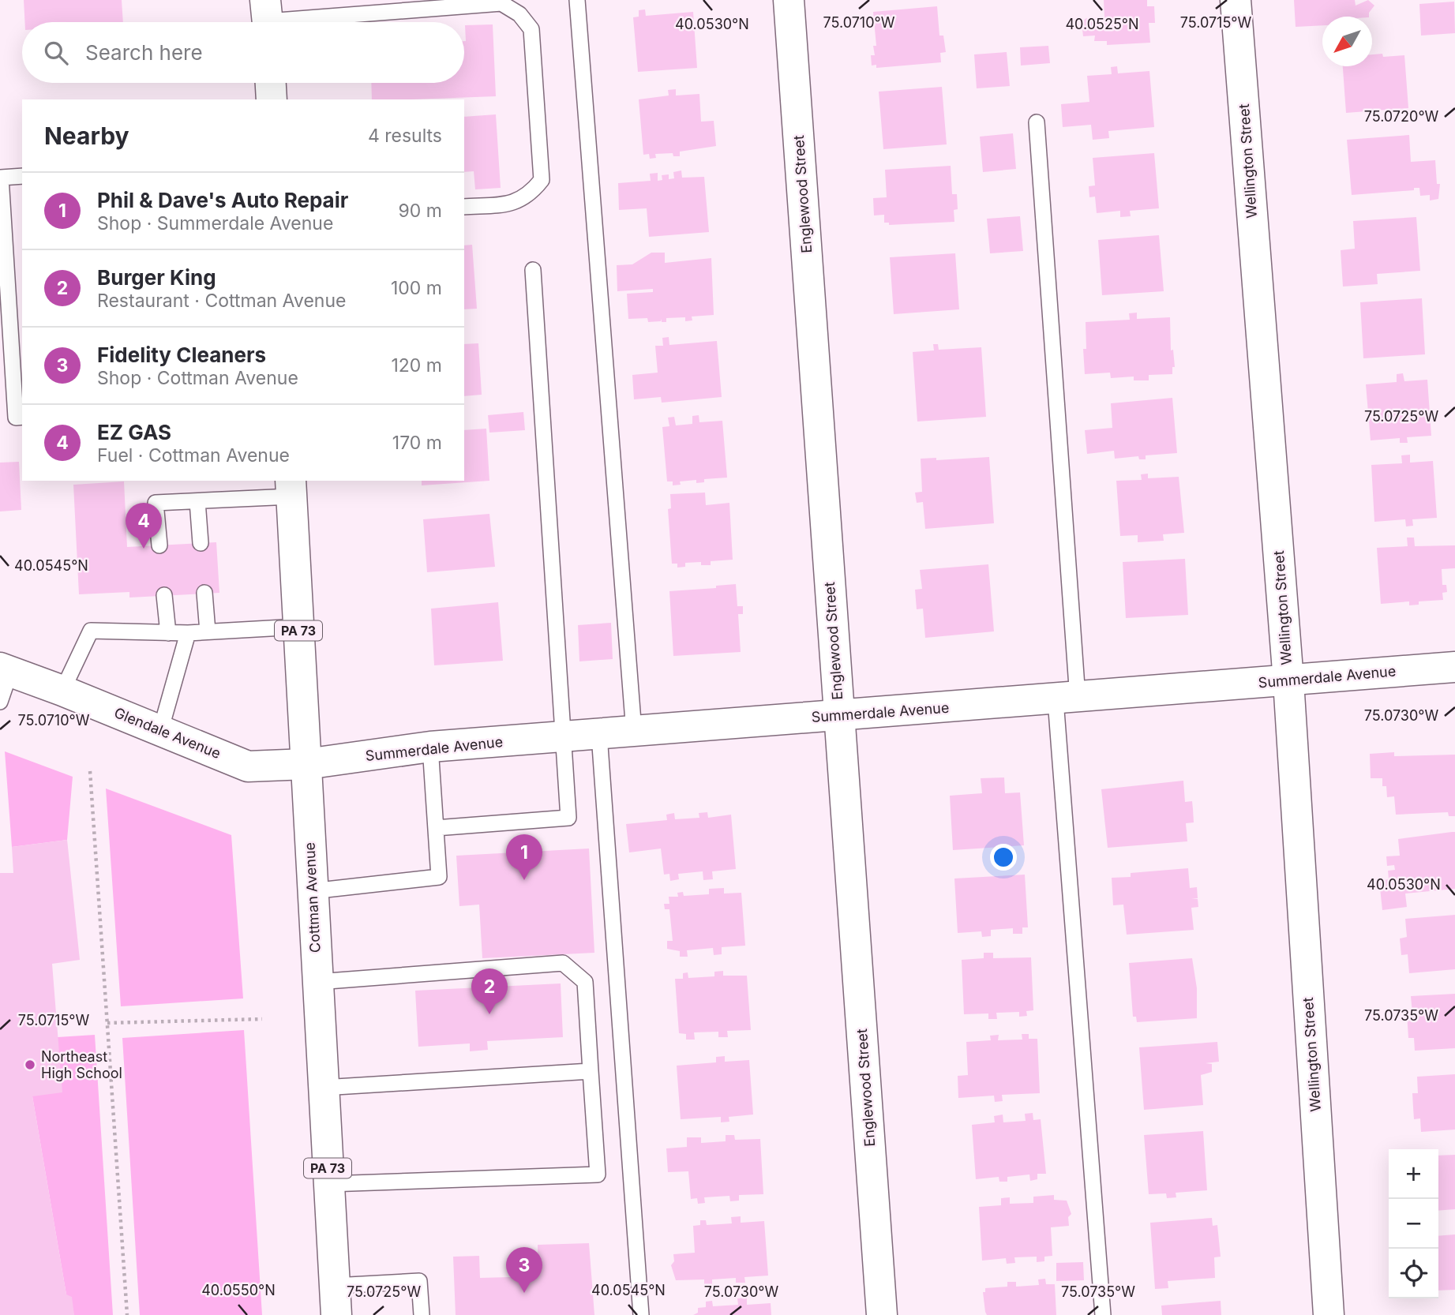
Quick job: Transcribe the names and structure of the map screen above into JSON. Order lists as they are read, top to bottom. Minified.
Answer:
{"streets":{"street":["Wellington Street","Englewood Street","PA 73","Summerdale Avenue","Glendale Avenue","Cottman Avenue"]},"crossings":[["Wellington Street","Summerdale Avenue"],["Englewood Street","Summerdale Avenue"],["Summerdale Avenue","Glendale Avenue"],["Summerdale Avenue","Cottman Avenue"],["Glendale Avenue","Cottman Avenue"]],"places":["Northeast High School"],"north":"bottom left","page":{"search":"Search here","heading":["Nearby","4 results"],"list":[{"mark":"1","name":"Phil & Dave's Auto Repair","note":"Shop · Summerdale Avenue","value":"90 m"},{"mark":"2","name":"Burger King","note":"Restaurant · Cottman Avenue","value":"100 m"},{"mark":"3","name":"Fidelity Cleaners","note":"Shop · Cottman Avenue","value":"120 m"},{"mark":"4","name":"EZ GAS","note":"Fuel · Cottman Avenue","value":"170 m"}],"pins":["4","1","2","3"],"map_buttons":["+","−"]},"coordinates":["75.0710°W","75.0715°W","40.0530°N","40.0525°N","75.0720°W","75.0725°W","40.0545°N","75.0730°W","75.0735°W","40.0550°N"]}
